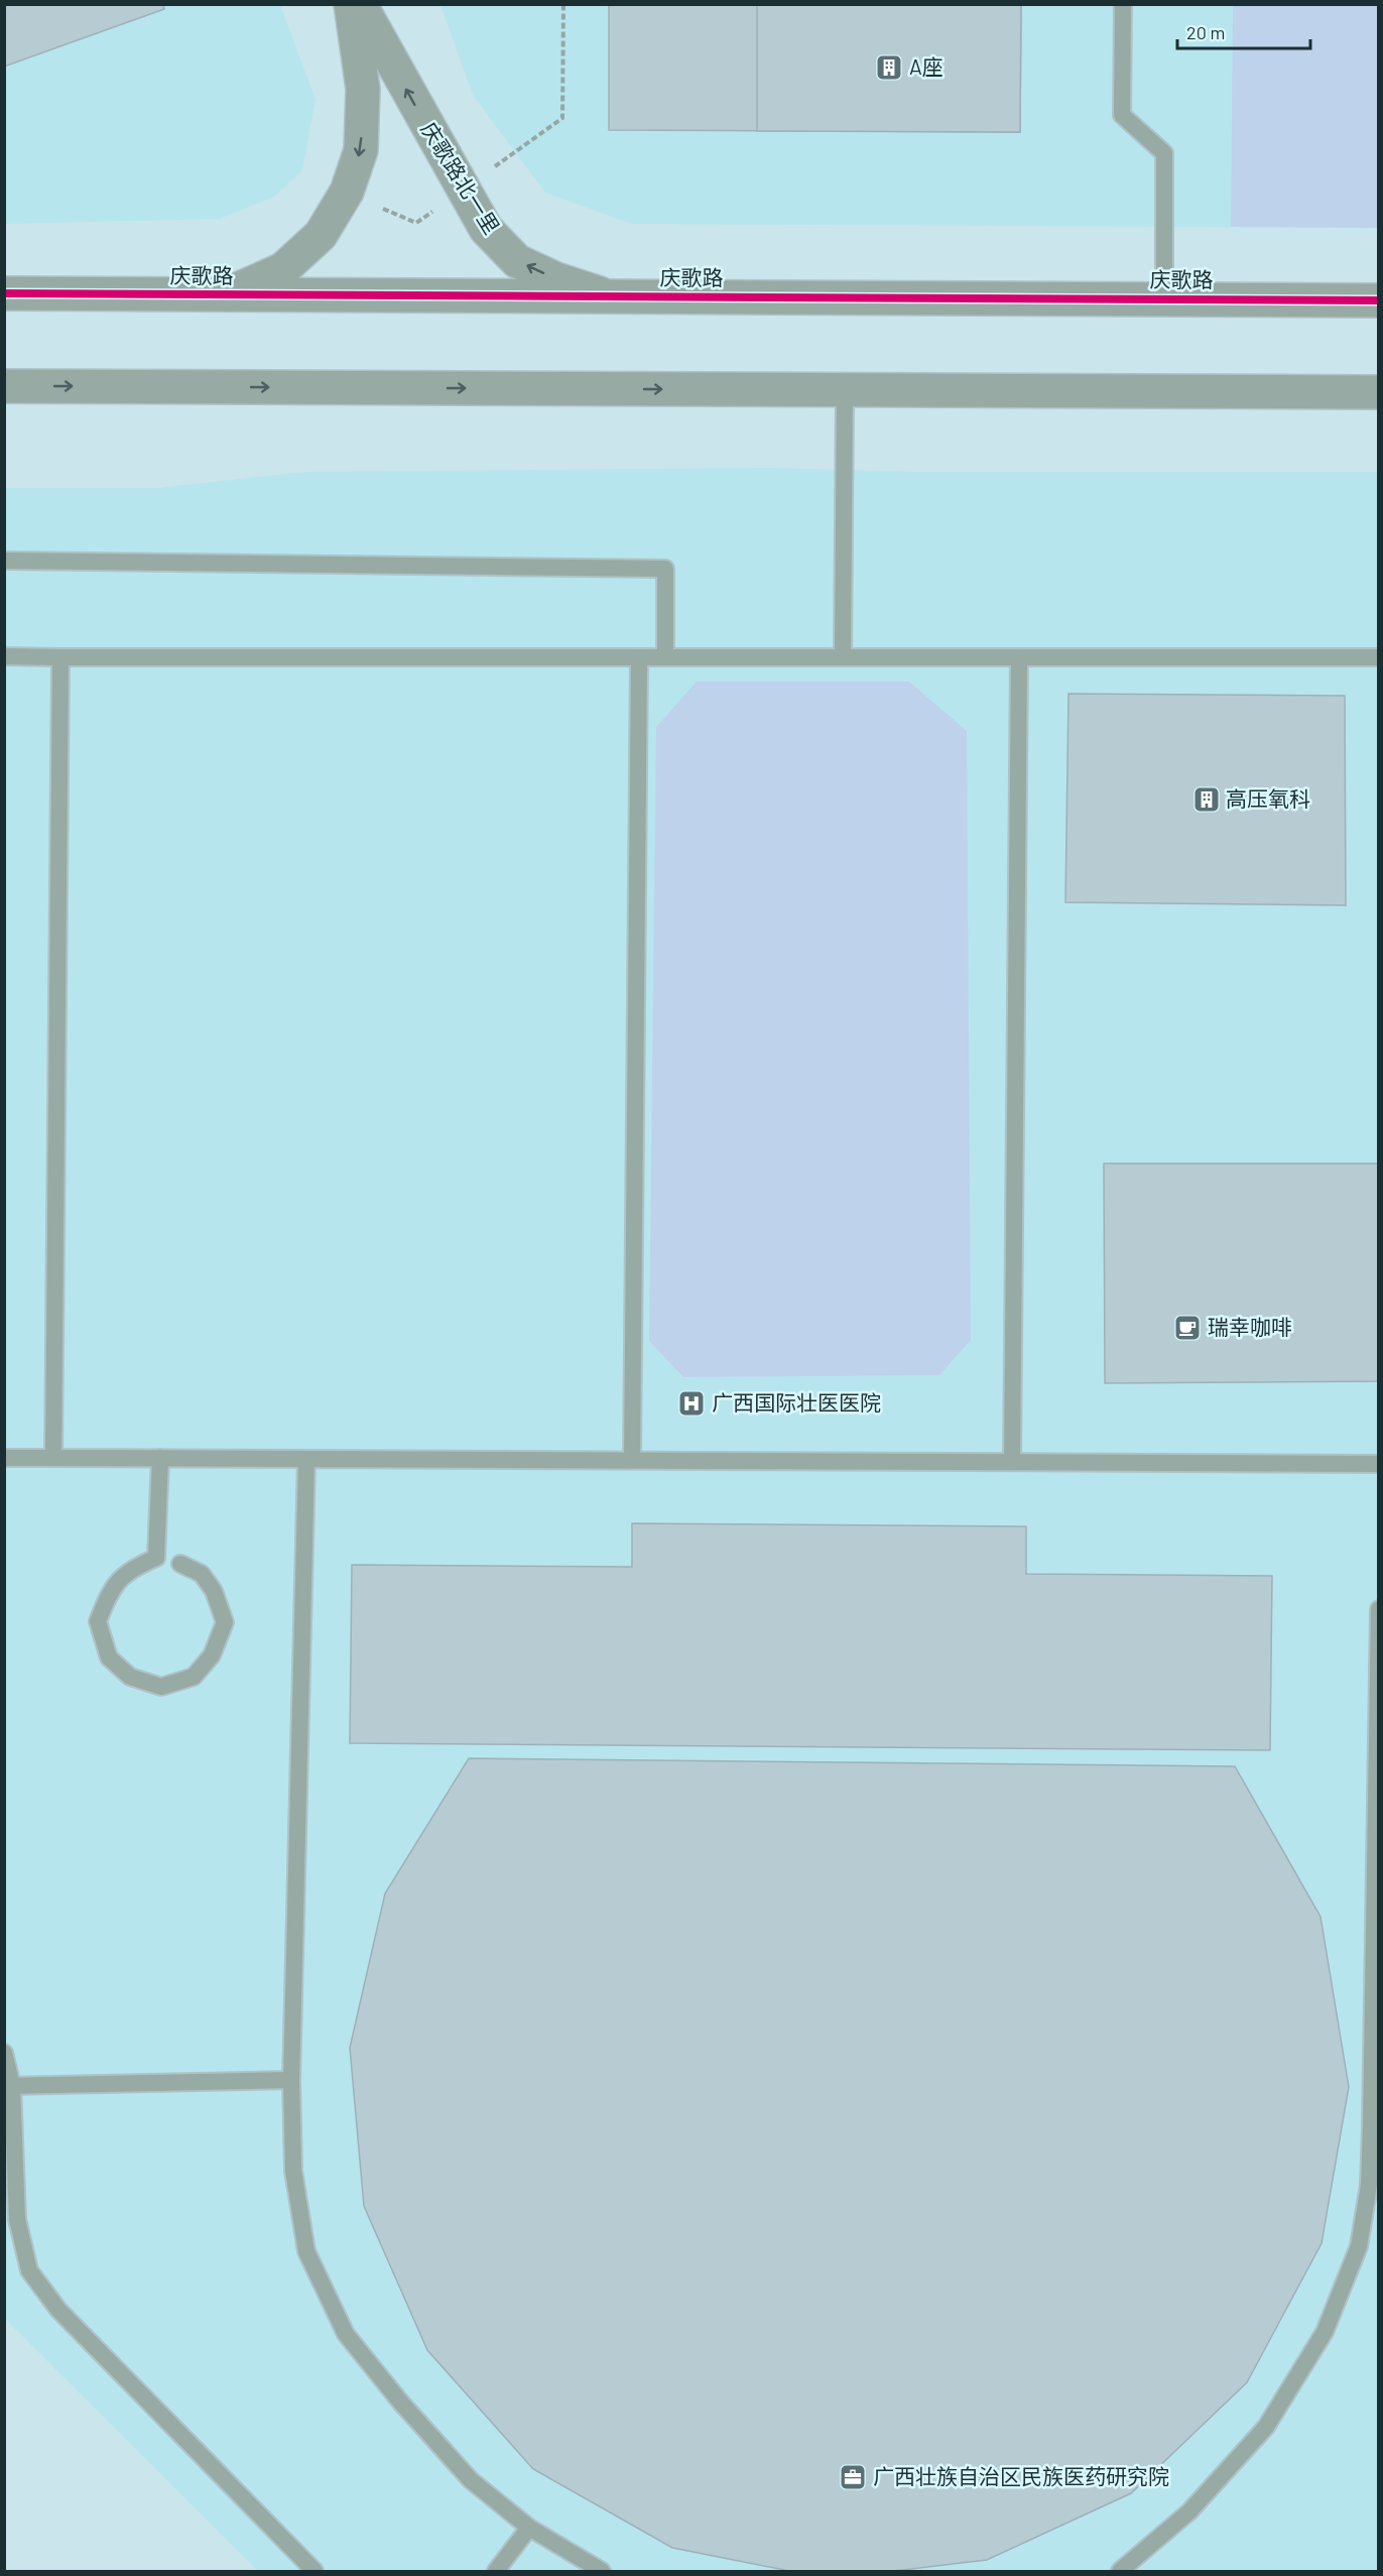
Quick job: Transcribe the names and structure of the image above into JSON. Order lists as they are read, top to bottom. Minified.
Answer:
{"streets":{"street":["庆歌路北一里","庆歌路"]},"crossings":[["庆歌路北一里","庆歌路"]],"one_way":["庆歌路北一里"],"places":{"building":["A座","高压氧科"],"cafe":["瑞幸咖啡"],"hospital":["广西国际壮医医院"],"office":["广西壮族自治区民族医药研究院"]},"scale_bar":"20 m"}
